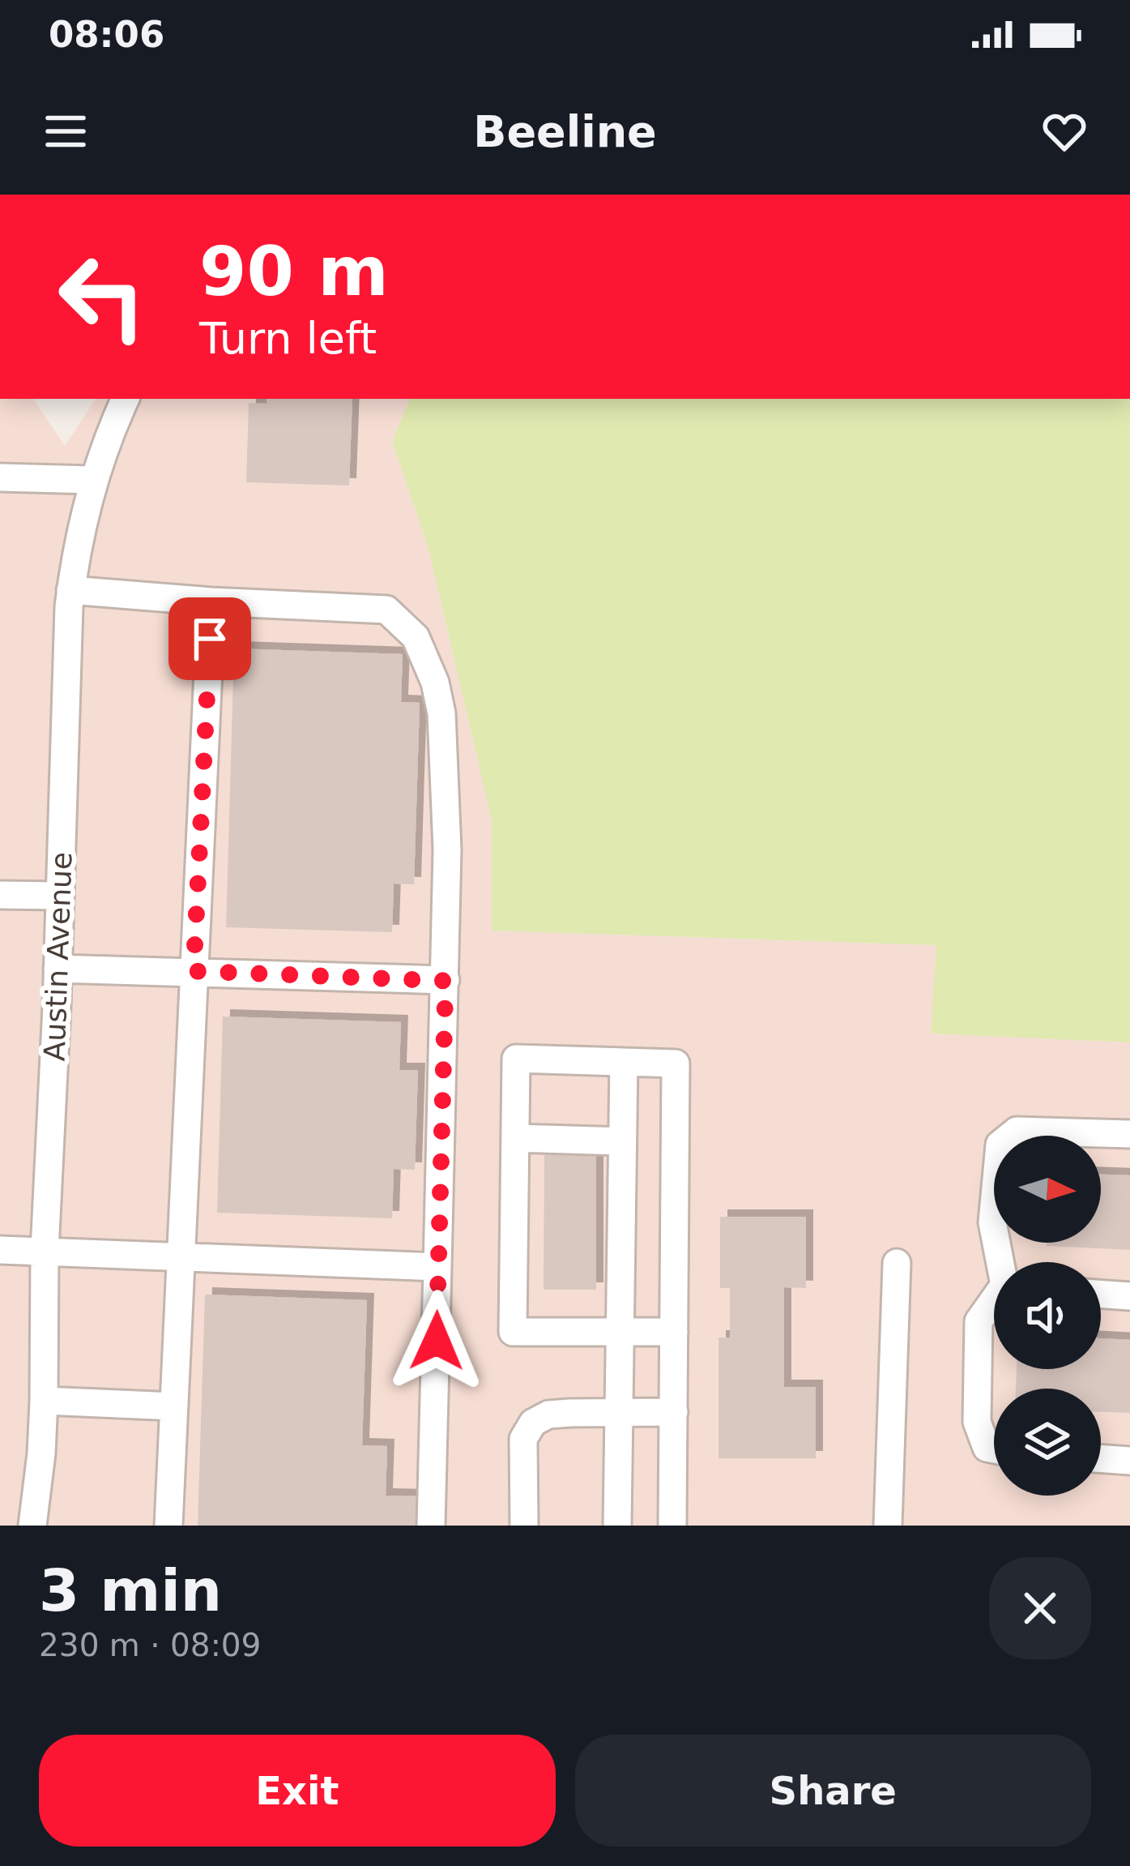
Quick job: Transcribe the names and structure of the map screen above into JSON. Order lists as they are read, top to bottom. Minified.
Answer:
{"streets":{"street":["Austin Avenue"]},"north":"right","page":{"status":"08:06","header":"Beeline","turn":["90 m","Turn left"],"heading":["3 min","230 m · 08:09"],"buttons":["Exit","Share"]}}
